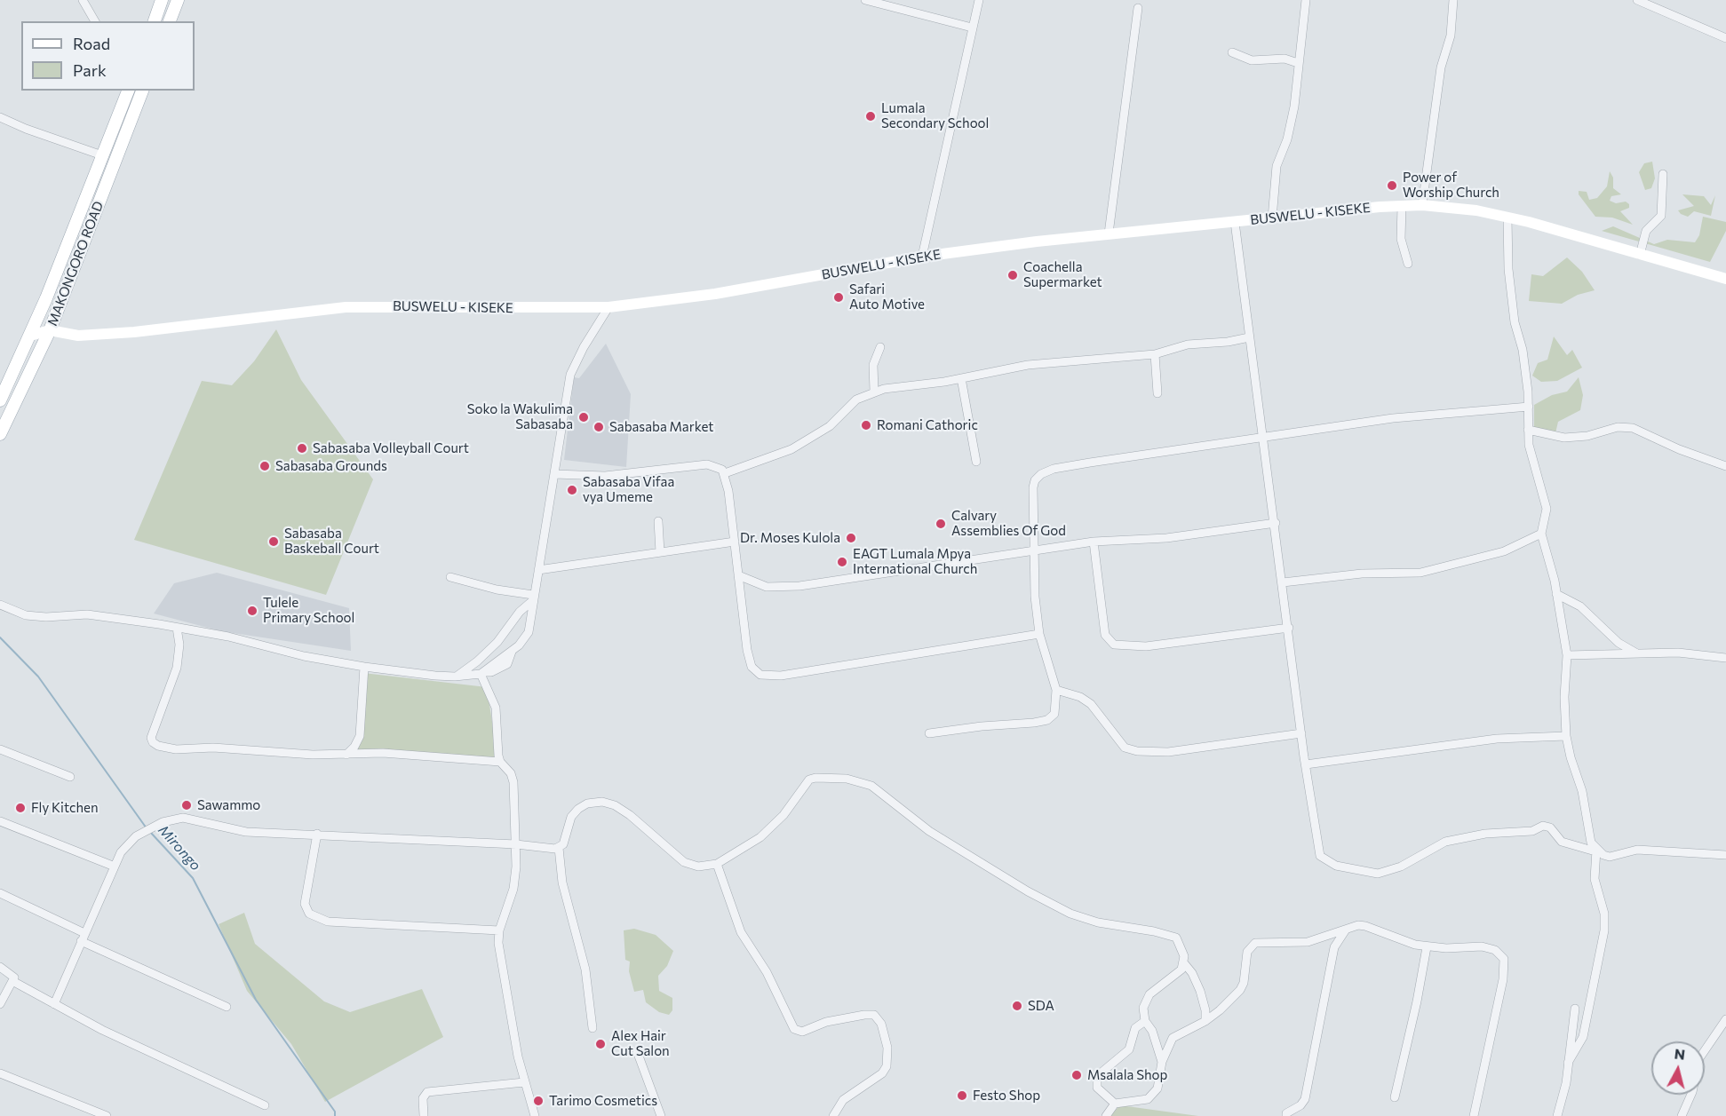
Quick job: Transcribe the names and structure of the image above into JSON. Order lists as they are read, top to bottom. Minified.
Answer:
{"streets":{"main road":["BUSWELU - KISEKE","MAKONGORO ROAD"]},"crossings":[["BUSWELU - KISEKE","MAKONGORO ROAD"]],"water":["Mirongo"],"places":["Lumala Secondary School","Power of Worship Church","Coachella Supermarket","Safari Auto Motive","Soko la Wakulima Sabasaba","Romani Cathoric","Sabasaba Market","Sabasaba Volleyball Court","Sabasaba Grounds","Sabasaba Vifaa vya Umeme","Calvary Assemblies Of God","Dr. Moses Kulola","Sabasaba Baskeball Court","EAGT Lumala Mpya International Church","Tulele Primary School","Sawammo","Fly Kitchen","SDA","Alex Hair Cut Salon","Msalala Shop","Festo Shop","Tarimo Cosmetics"],"legend":["Road","Park"],"north":"top"}
